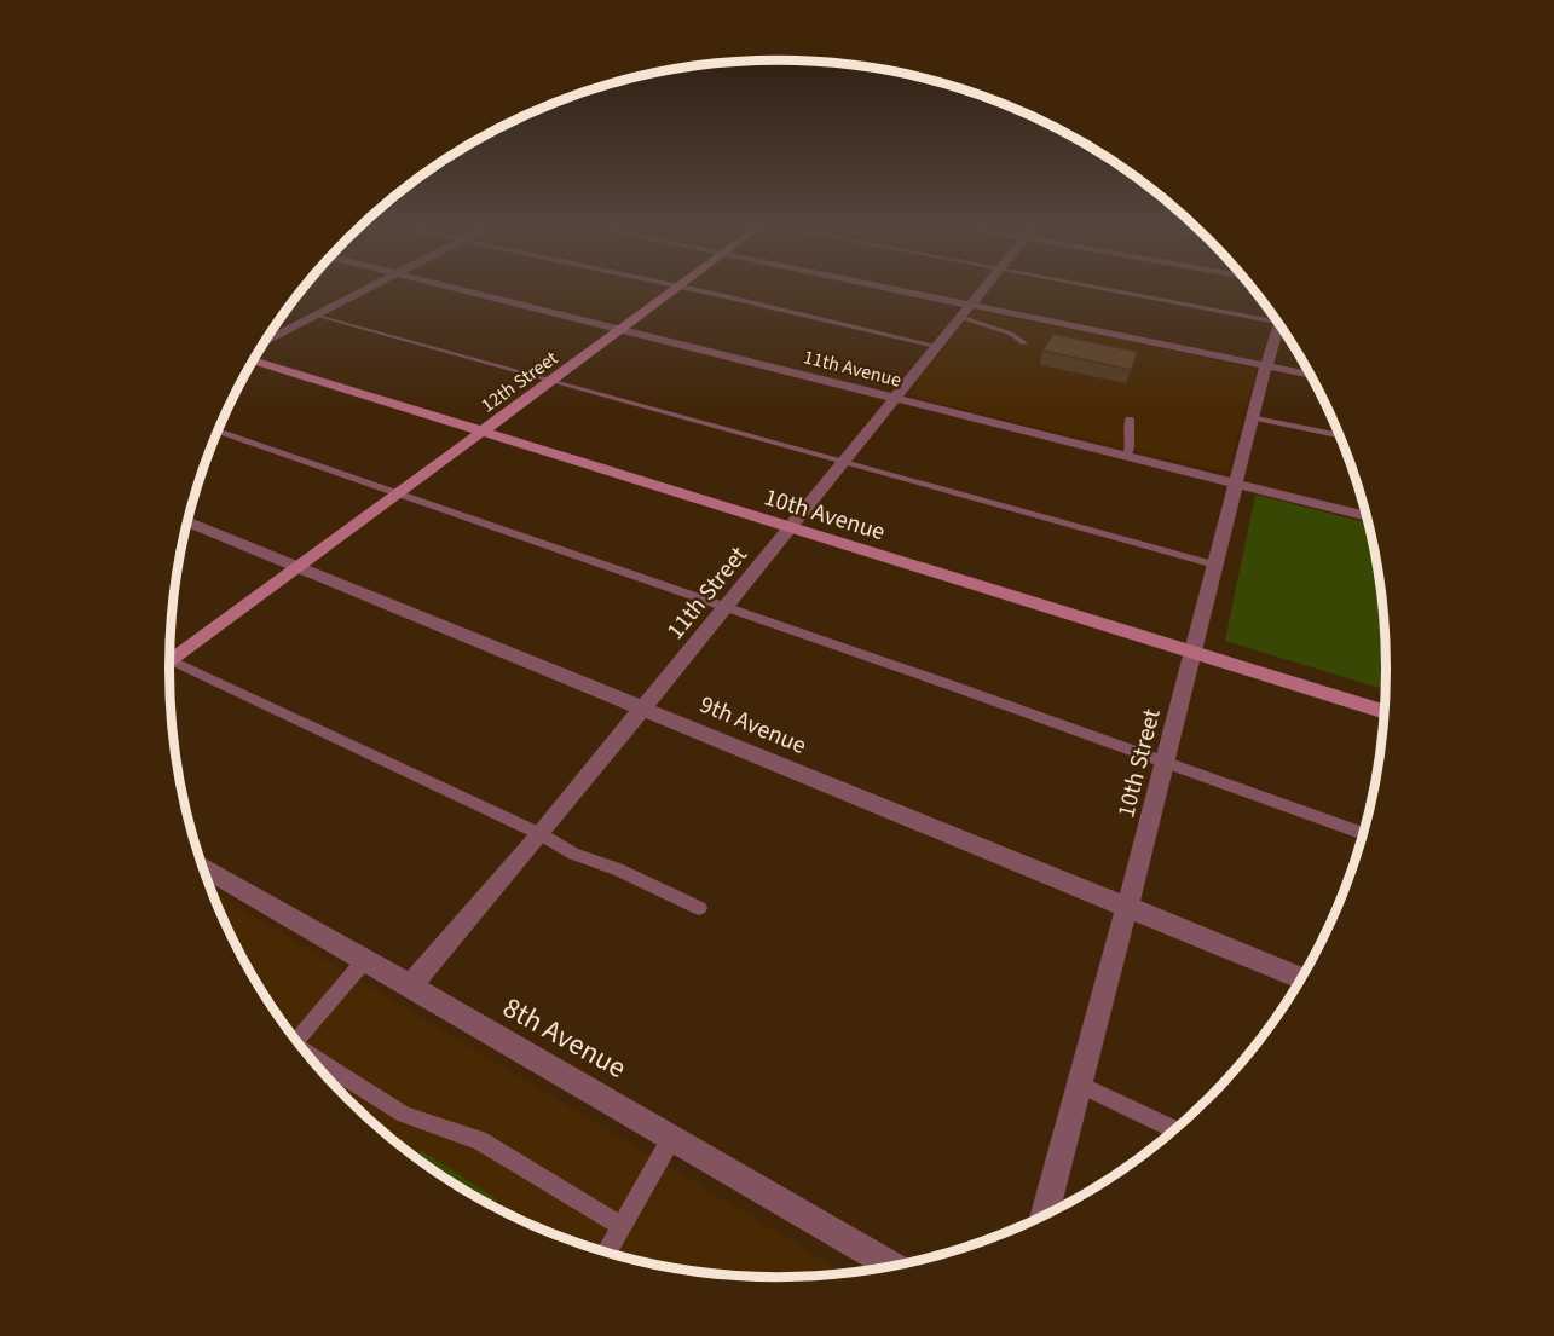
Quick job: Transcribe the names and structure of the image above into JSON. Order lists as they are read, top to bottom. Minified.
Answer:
{"streets":{"street":["11th Avenue","12th Street","10th Avenue","11th Street","9th Avenue","10th Street","8th Avenue"]},"crossings":[["11th Avenue","12th Street"],["11th Avenue","11th Street"],["11th Avenue","10th Street"],["12th Street","10th Avenue"],["12th Street","9th Avenue"],["10th Avenue","11th Street"],["10th Avenue","10th Street"],["11th Street","9th Avenue"],["11th Street","8th Avenue"],["9th Avenue","10th Street"]]}
